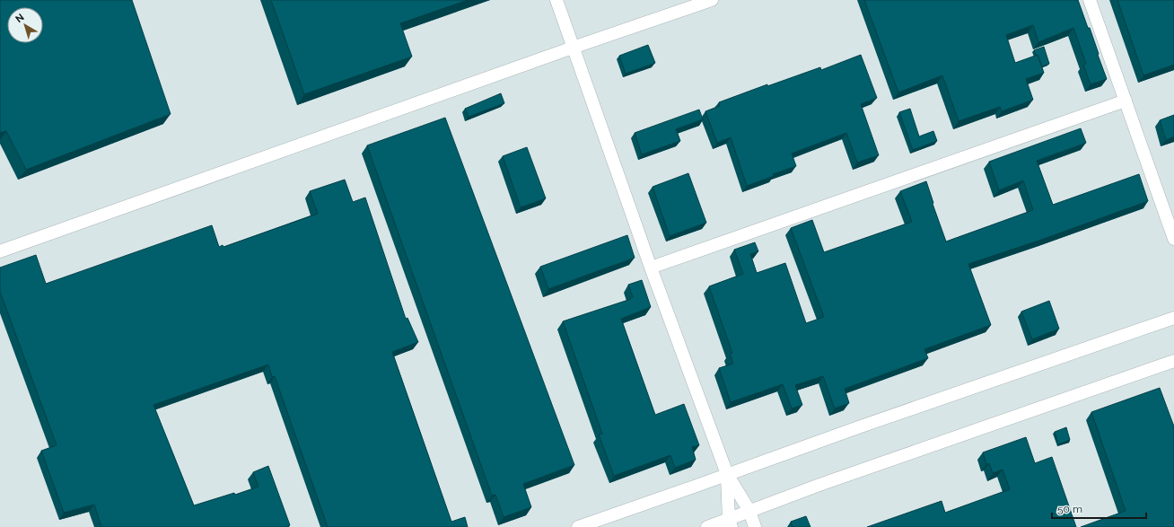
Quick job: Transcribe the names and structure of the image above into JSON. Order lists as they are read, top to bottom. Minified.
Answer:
{"scale_bar":"50 m","north":"top left"}
